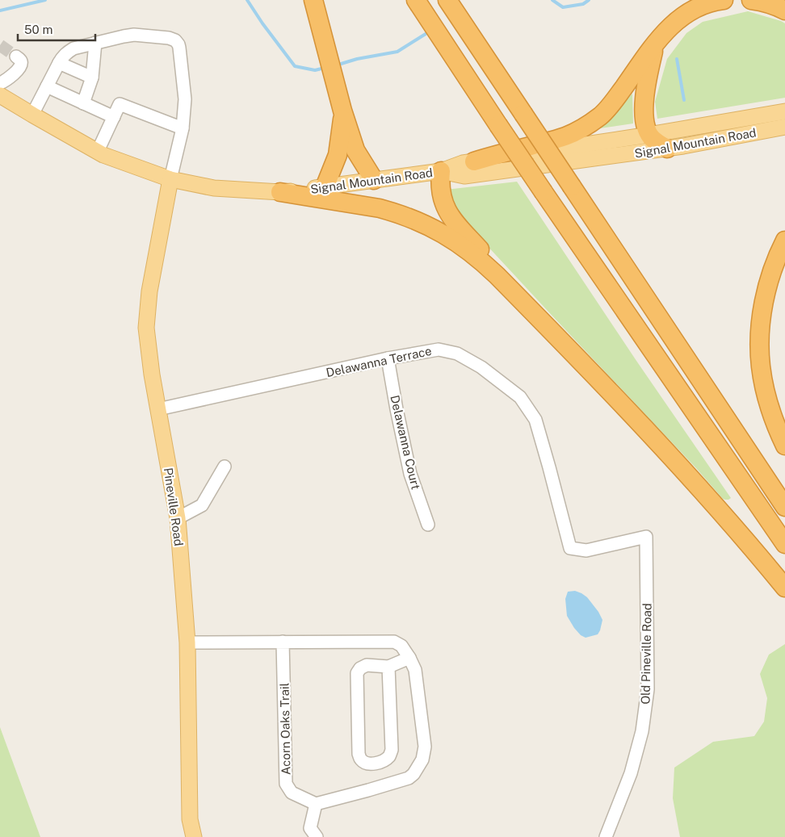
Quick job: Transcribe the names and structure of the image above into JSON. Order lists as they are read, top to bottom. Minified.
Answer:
{"streets":{"main road":["Signal Mountain Road","Pineville Road"],"street":["Delawanna Terrace","Delawanna Court","Old Pineville Road","Acorn Oaks Trail"]},"crossings":[["Signal Mountain Road","Pineville Road"],["Delawanna Terrace","Delawanna Court"],["Delawanna Terrace","Pineville Road"],["Delawanna Terrace","Old Pineville Road"]],"scale_bar":"50 m"}
